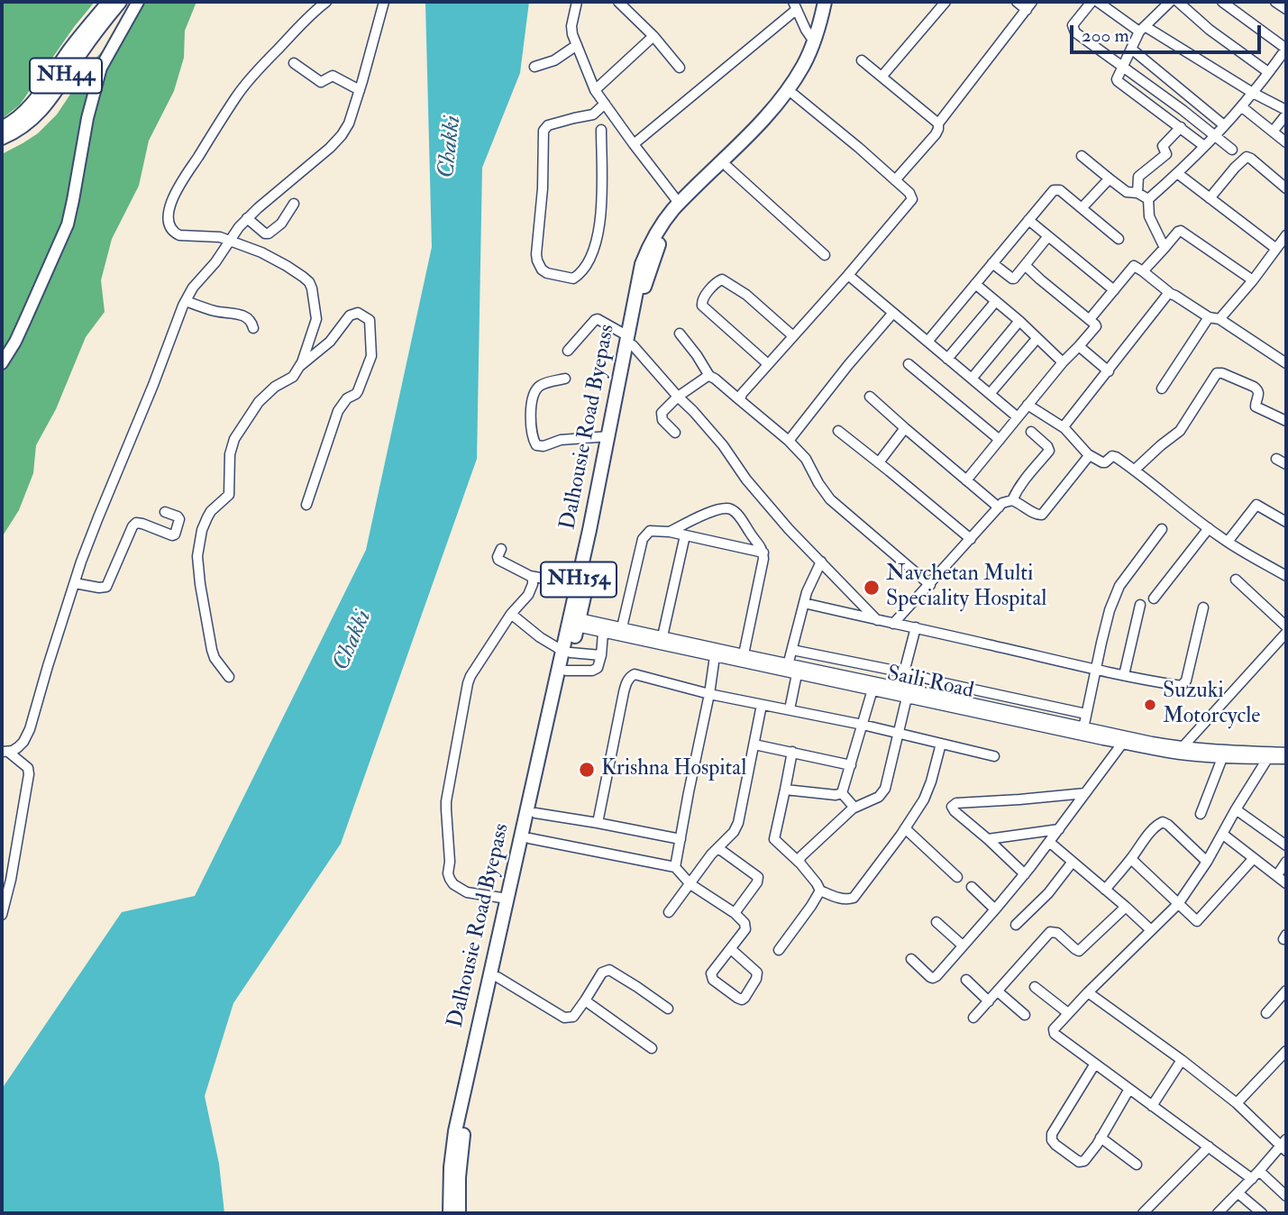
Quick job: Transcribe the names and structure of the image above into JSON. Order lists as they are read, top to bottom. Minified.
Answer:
{"streets":{"highway":["NH44","Dalhousie Road Byepass","NH154"],"street":["Saili Road"]},"crossings":[["Dalhousie Road Byepass","NH154"],["Dalhousie Road Byepass","Saili Road"],["NH154","Saili Road"]],"water":["Chakki"],"places":["Navchetan Multi Speciality Hospital","Suzuki Motorcycle","Krishna Hospital"],"scale_bar":"200 m"}
